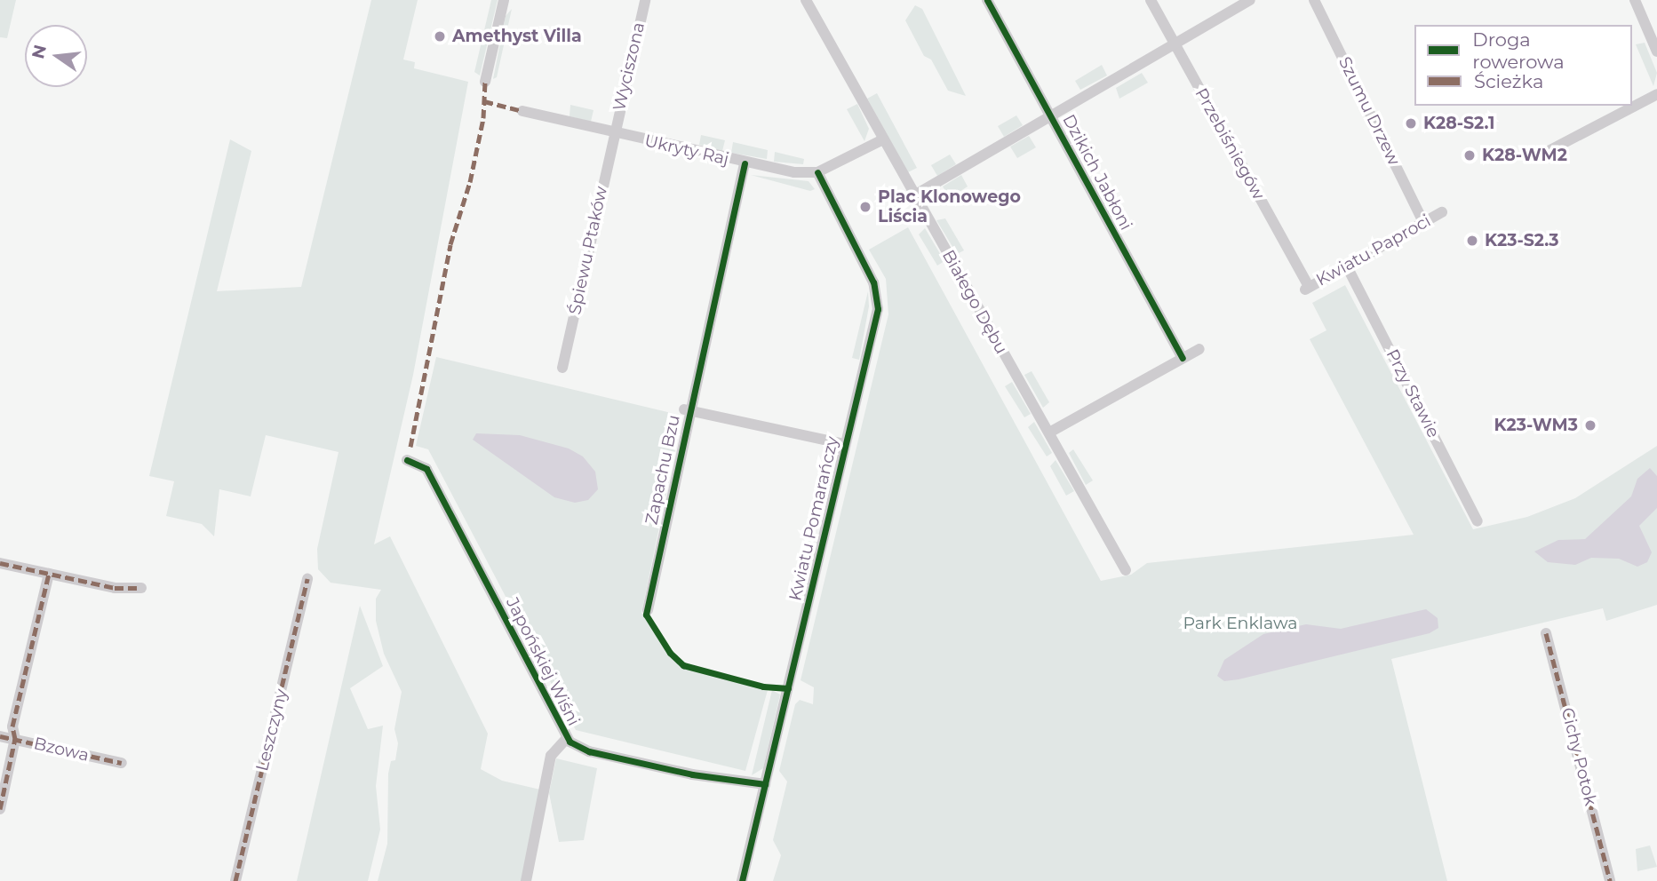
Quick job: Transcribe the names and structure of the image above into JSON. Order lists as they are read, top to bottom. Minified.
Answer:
{"streets":{"street":["Wyciszona","Szumu Drzew","Przebiśniegów","Ukryty Raj","Dzikich Jabłoni","Śpiewu Ptaków","Kwiatu Paproci","Białego Dębu","Przy Stawie","Zapachu Bzu","Kwiatu Pomarańczy","Japońskiej Wiśni","Leszczyny","Bzowa","Cichy Potok"]},"crossings":[["Wyciszona","Ukryty Raj"],["Wyciszona","Śpiewu Ptaków"],["Szumu Drzew","Kwiatu Paproci"],["Przebiśniegów","Kwiatu Paproci"],["Ukryty Raj","Śpiewu Ptaków"],["Ukryty Raj","Białego Dębu"],["Ukryty Raj","Zapachu Bzu"],["Ukryty Raj","Kwiatu Pomarańczy"],["Kwiatu Paproci","Przy Stawie"],["Kwiatu Pomarańczy","Japońskiej Wiśni"]],"parks":["Park Enklawa"],"places":["Amethyst Villa","K28-S2.1","K28-WM2","Plac Klonowego Liścia","K23-S2.3","K23-WM3"],"legend":["Droga rowerowa","Ścieżka"],"north":"left"}
